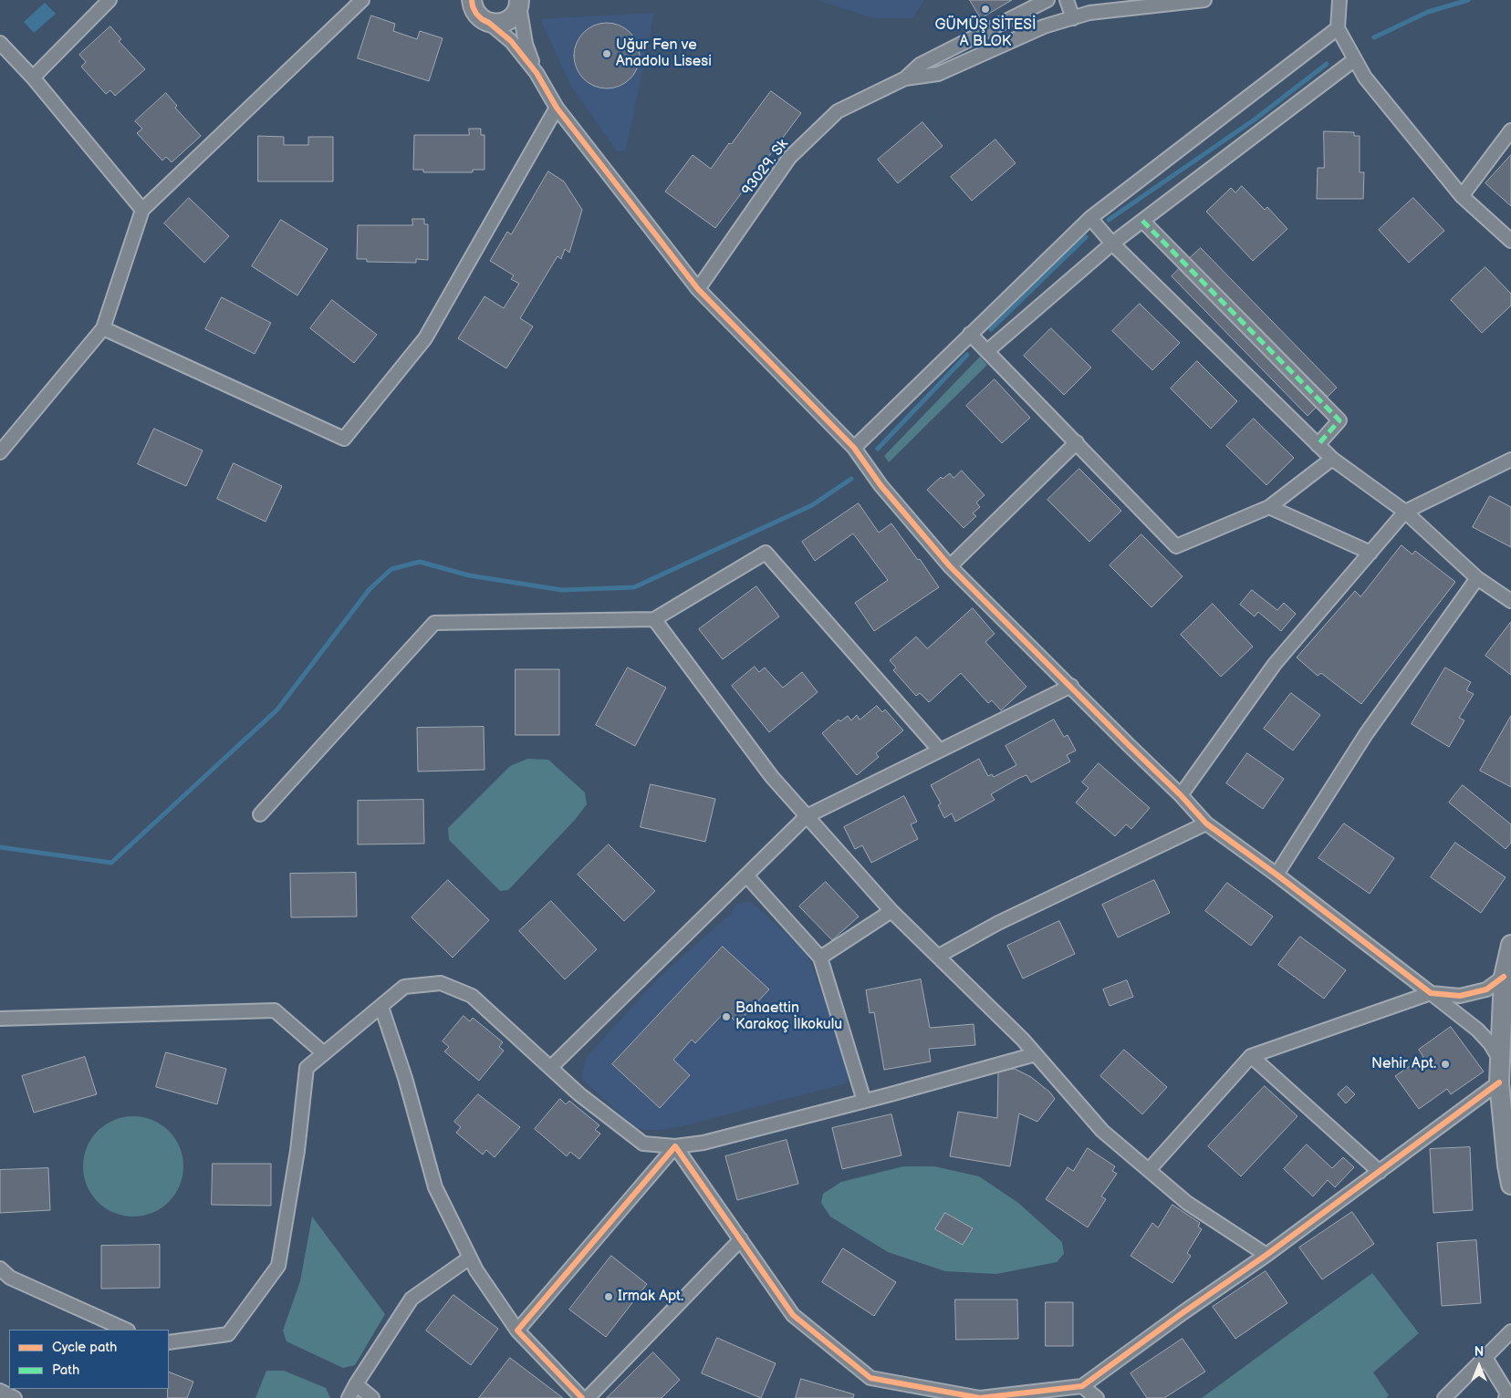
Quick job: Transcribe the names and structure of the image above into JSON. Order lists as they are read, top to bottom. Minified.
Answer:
{"streets":{"street":["93029. Sk"]},"places":["GÜMÜŞ SİTESİ A BLOK","Uğur Fen ve Anadolu Lisesi","Bahaettin Karakoç İlkokulu","Nehir Apt.","Irmak Apt."],"legend":["Cycle path","Path"],"north":"top"}
